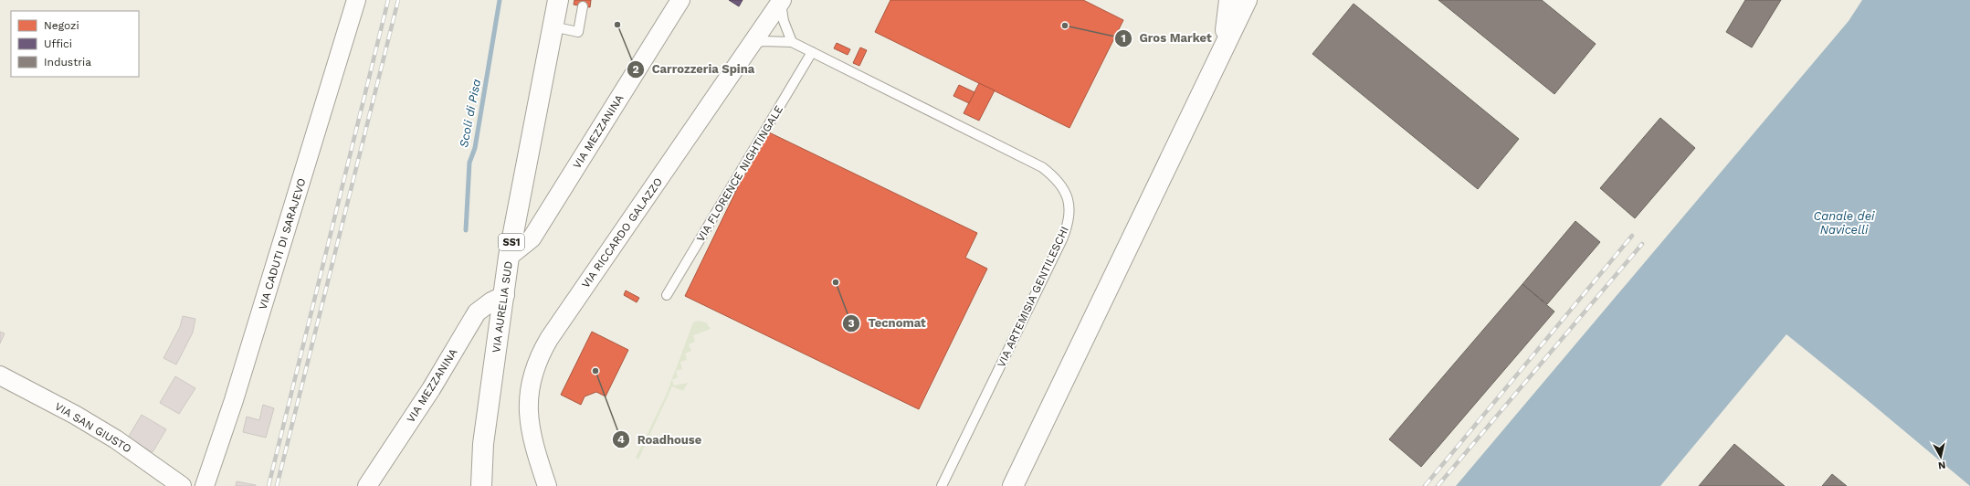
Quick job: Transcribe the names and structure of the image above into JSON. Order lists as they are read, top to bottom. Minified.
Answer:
{"streets":{"main road":["SS1","VIA AURELIA SUD"],"street":["VIA MEZZANINA","VIA RICCARDO GALAZZO","VIA CADUTI DI SARAJEVO","VIA SAN GIUSTO"],"lane":["VIA FLORENCE NIGHTINGALE","VIA ARTEMISIA GENTILESCHI"]},"crossings":[["VIA MEZZANINA","VIA AURELIA SUD"],["VIA FLORENCE NIGHTINGALE","VIA ARTEMISIA GENTILESCHI"]],"water":["Scoli di Pisa","Canale dei Navicelli"],"places":["Carrozzeria Spina","Gros Market","Tecnomat","Roadhouse"],"legend":["Negozi","Uffici","Industria"],"north":"bottom"}
